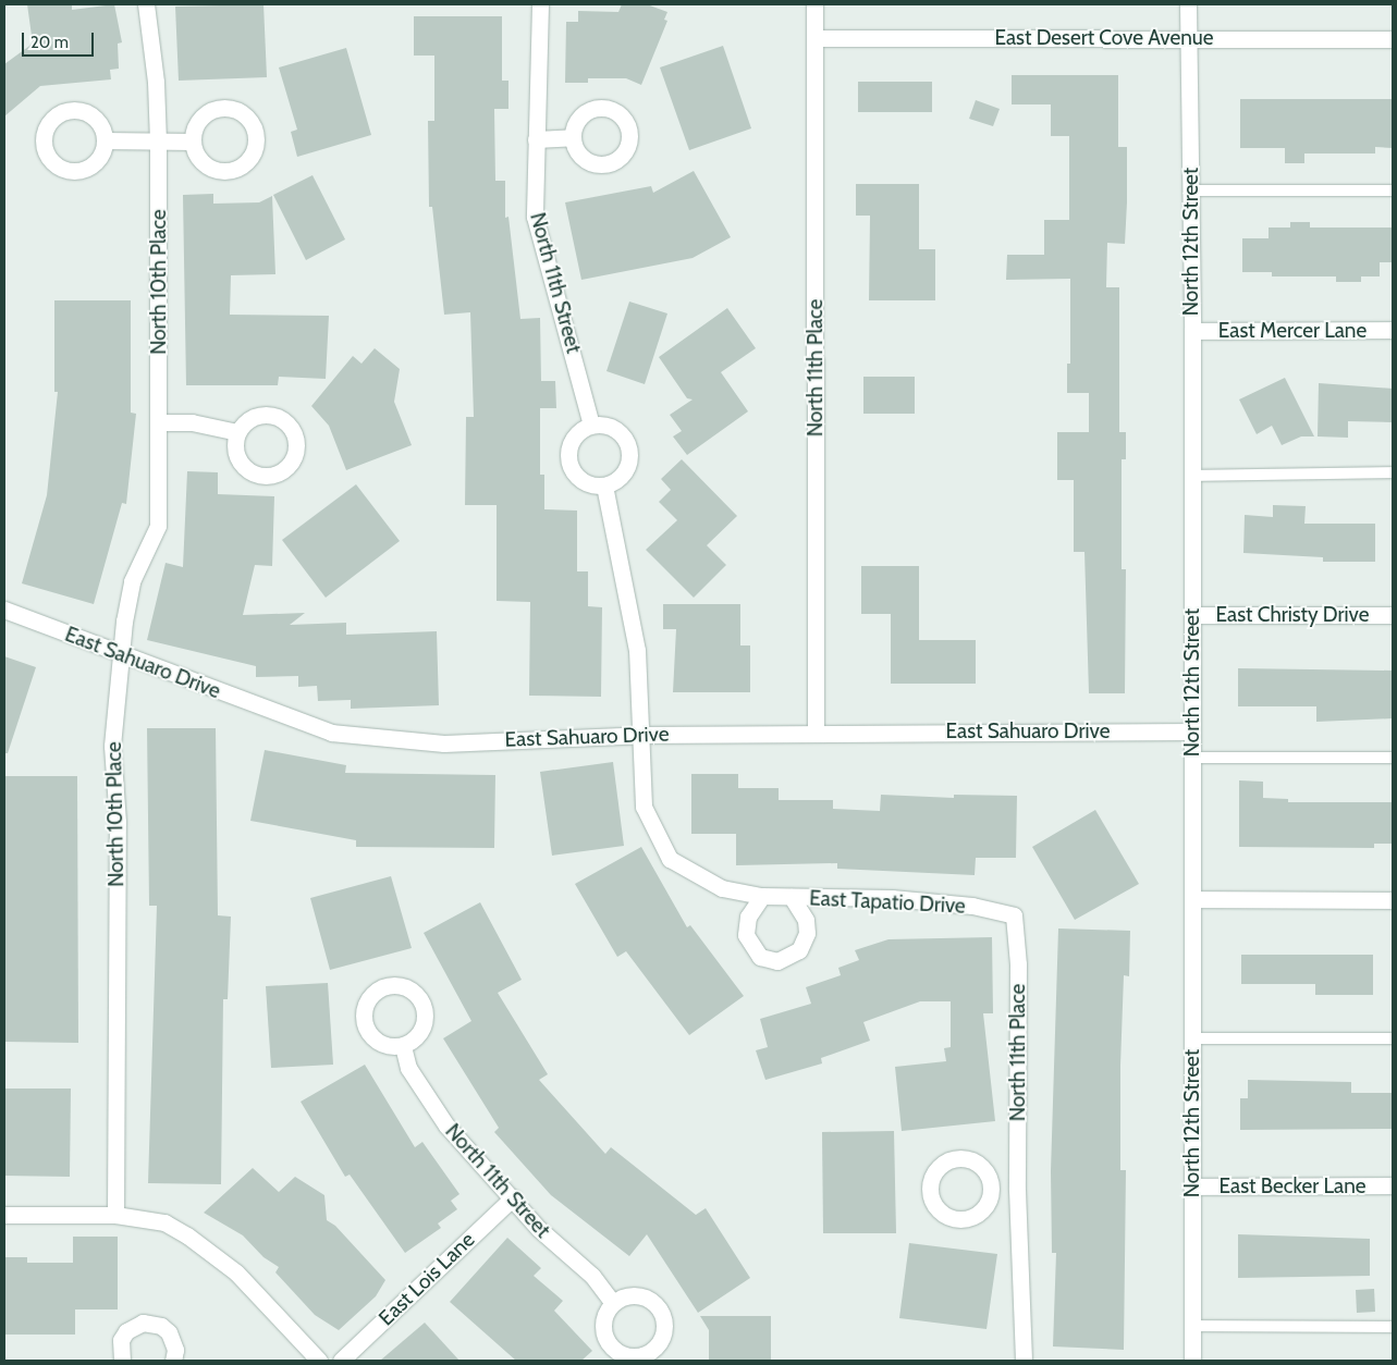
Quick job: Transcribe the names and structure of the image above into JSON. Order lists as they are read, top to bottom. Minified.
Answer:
{"streets":{"street":["East Desert Cove Avenue","North 12th Street","North 10th Place","North 11th Street","East Mercer Lane","North 11th Place","East Christy Drive","East Sahuaro Drive","East Tapatio Drive","East Becker Lane","East Lois Lane"]},"crossings":[["East Desert Cove Avenue","North 12th Street"],["East Desert Cove Avenue","North 11th Place"],["North 12th Street","East Mercer Lane"],["North 12th Street","East Christy Drive"],["North 12th Street","East Sahuaro Drive"],["North 12th Street","East Becker Lane"],["North 10th Place","East Sahuaro Drive"],["North 11th Street","East Lois Lane"],["North 11th Place","East Sahuaro Drive"],["North 11th Place","East Tapatio Drive"],["East Sahuaro Drive","East Tapatio Drive"]],"scale_bar":"20 m"}
